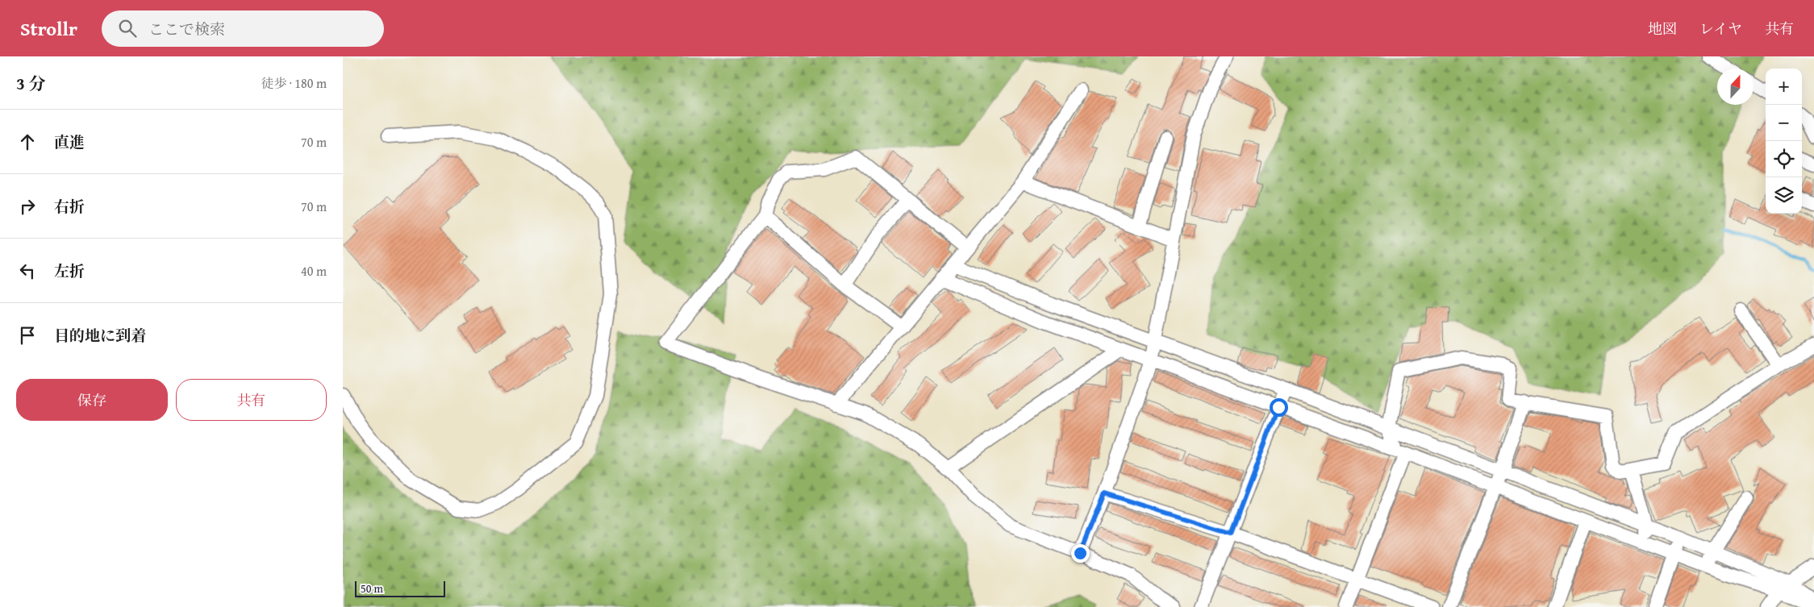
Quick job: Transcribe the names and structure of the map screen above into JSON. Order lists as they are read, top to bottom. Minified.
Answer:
{"scale_bar":"50 m","north":"top","page":{"header":"Strollr","search":"ここで検索","nav":["地図","レイヤ","共有"],"heading":["3 分","徒歩 · 180 m"],"map_buttons":["+","−"],"list":[["直進","70 m"],["右折","70 m"],["左折","40 m"],"目的地に到着"],"buttons":["保存","共有"],"scale":"50 m"}}
